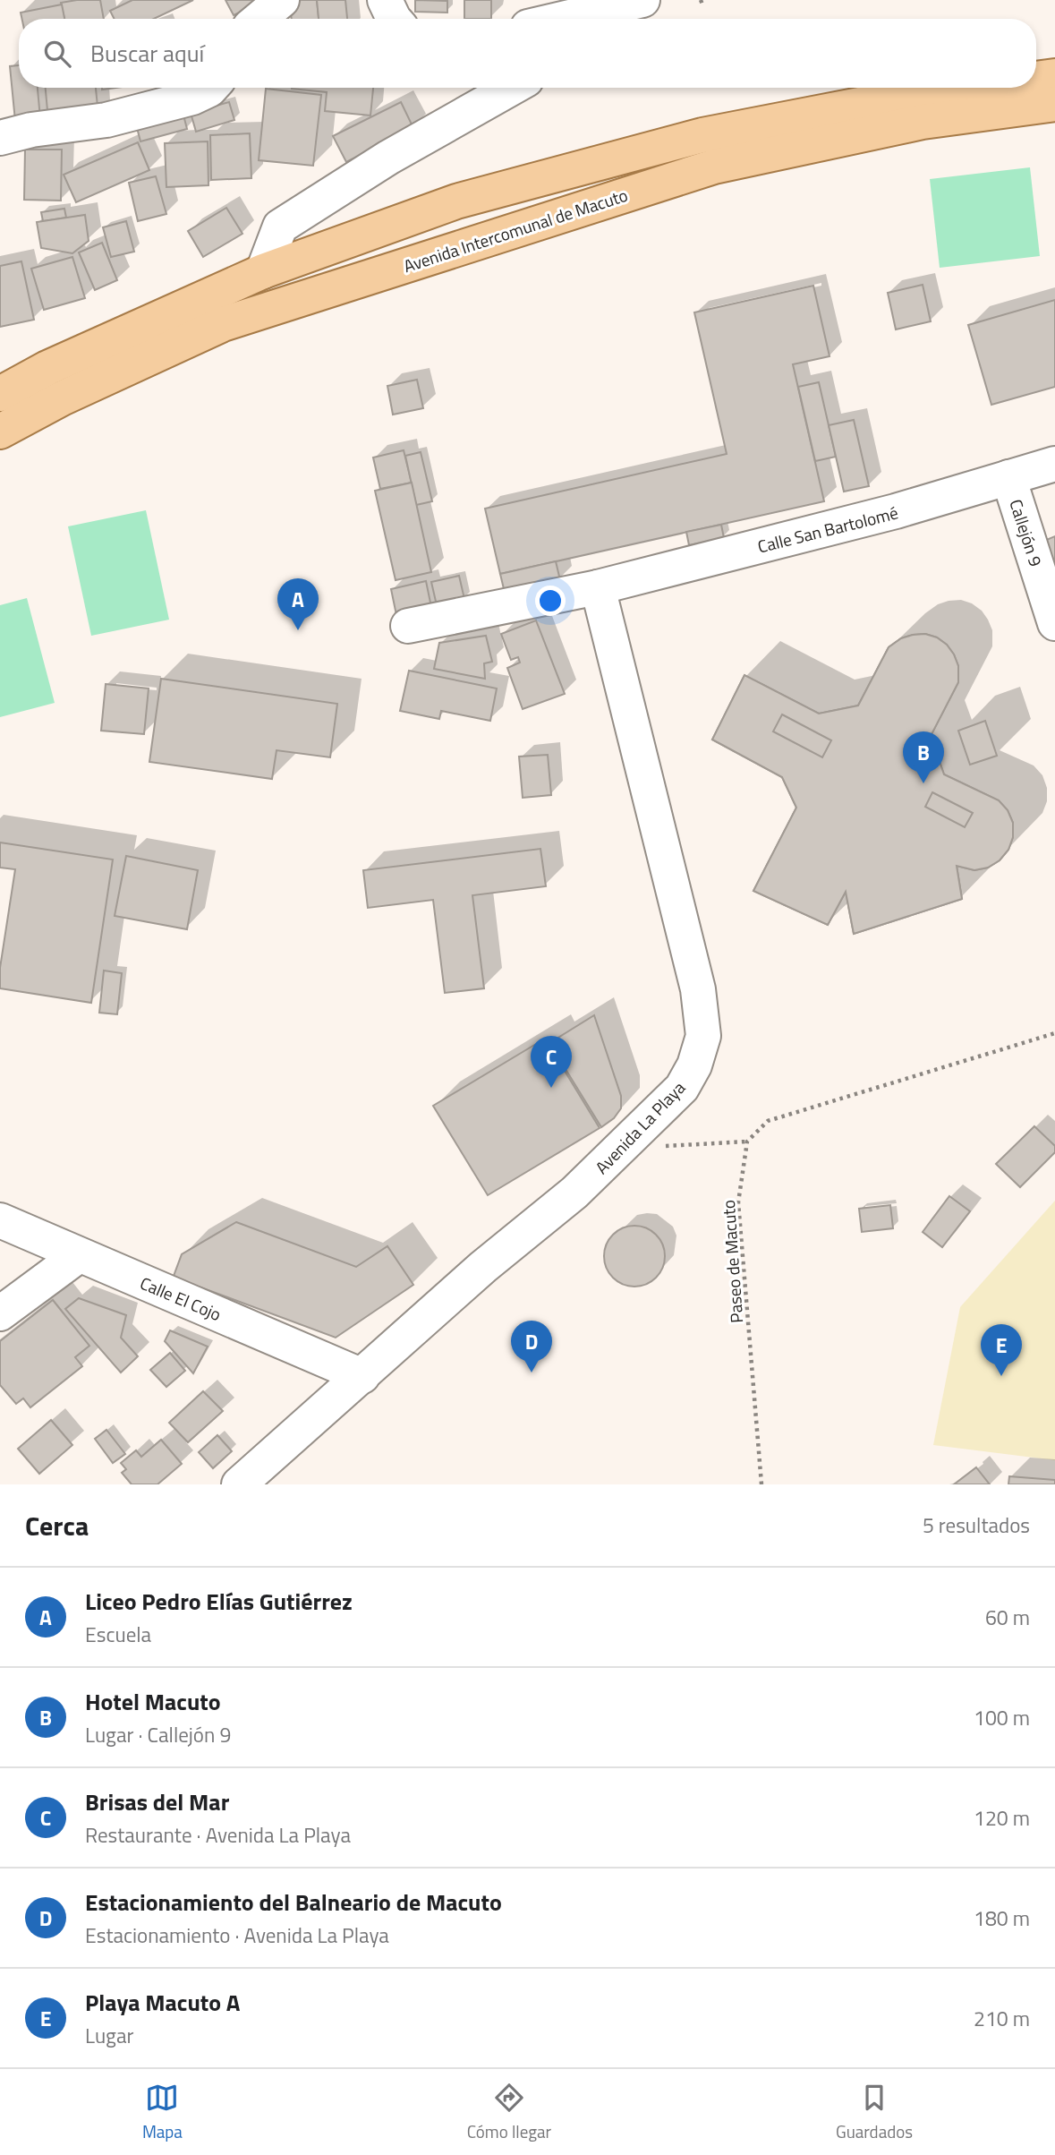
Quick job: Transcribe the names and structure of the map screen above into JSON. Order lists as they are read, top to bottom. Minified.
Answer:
{"streets":{"main road":["Avenida Intercomunal de Macuto"],"street":["Calle San Bartolomé","Callejón 9","Avenida La Playa","Calle El Cojo"],"path":["Paseo de Macuto"]},"crossings":[["Calle San Bartolomé","Callejón 9"],["Calle San Bartolomé","Avenida La Playa"],["Avenida La Playa","Calle El Cojo"]],"page":{"search":"Buscar aquí","pins":["A","B","C","D","E"],"heading":["Cerca","5 resultados"],"list":[{"mark":"A","name":"Liceo Pedro Elías Gutiérrez","note":"Escuela","value":"60 m"},{"mark":"B","name":"Hotel Macuto","note":"Lugar · Callejón 9","value":"100 m"},{"mark":"C","name":"Brisas del Mar","note":"Restaurante · Avenida La Playa","value":"120 m"},{"mark":"D","name":"Estacionamiento del Balneario de Macuto","note":"Estacionamiento · Avenida La Playa","value":"180 m"},{"mark":"E","name":"Playa Macuto A","note":"Lugar","value":"210 m"}],"nav":["Mapa","Cómo llegar","Guardados"]}}
